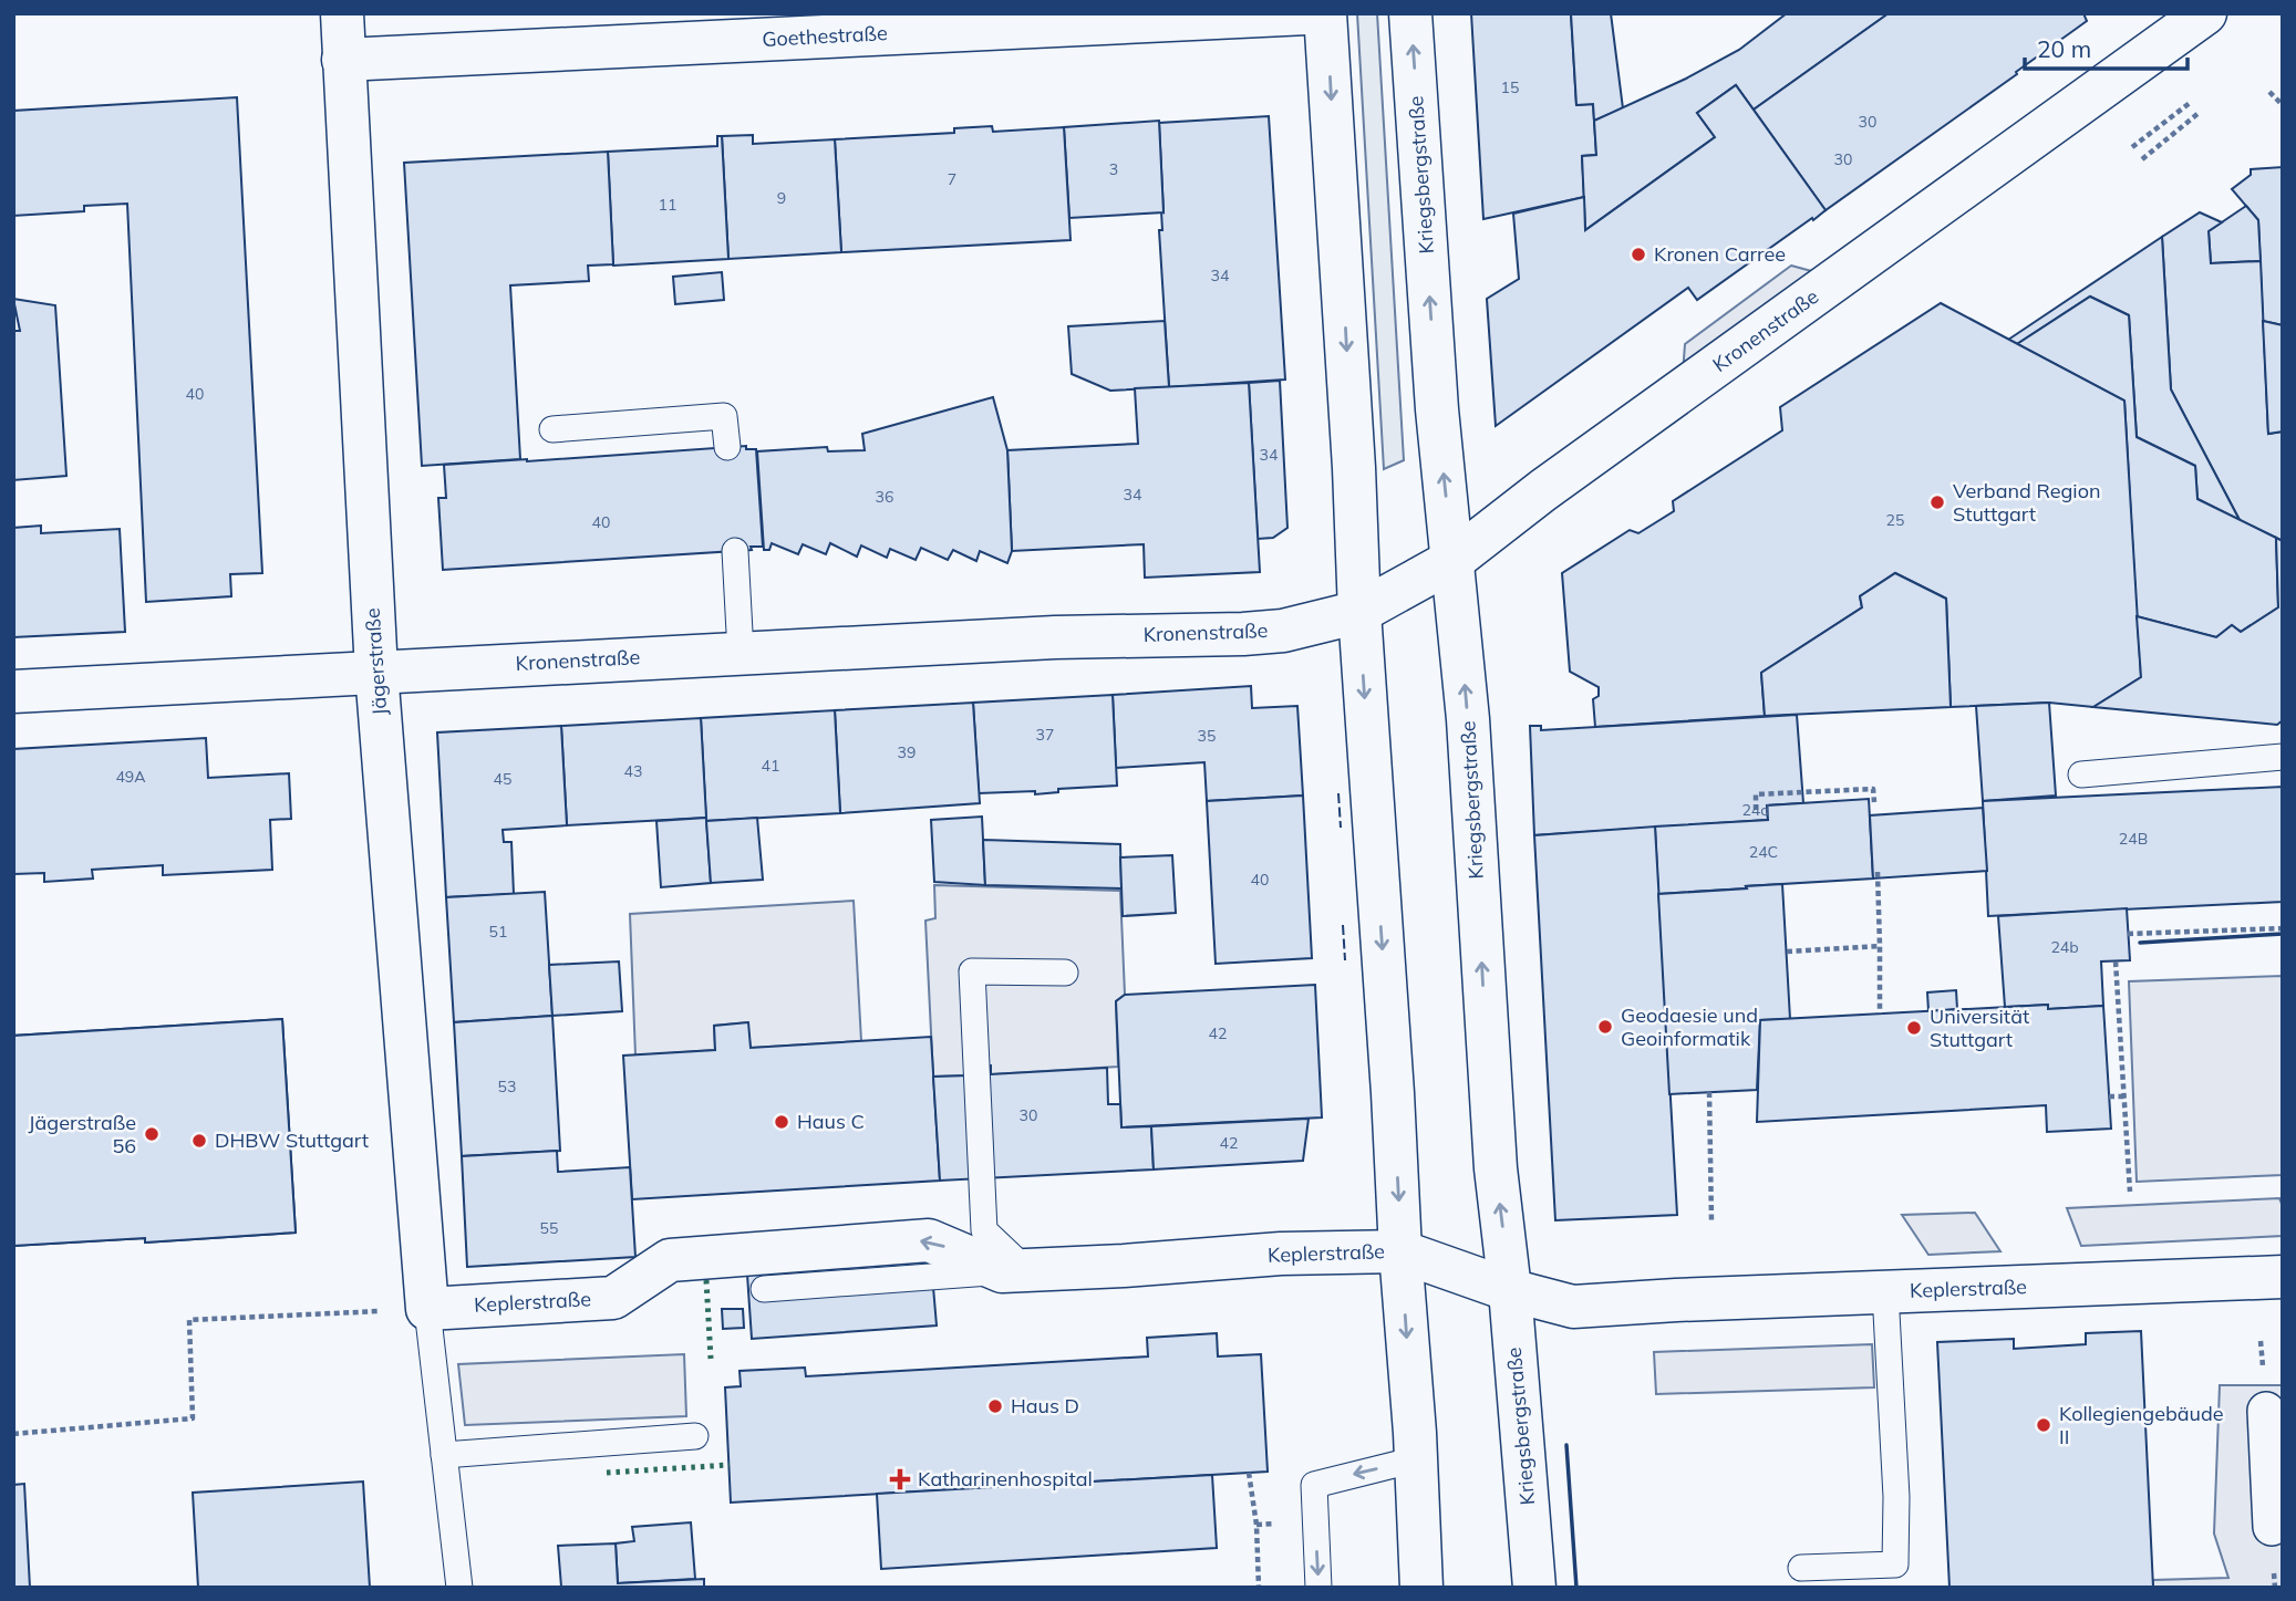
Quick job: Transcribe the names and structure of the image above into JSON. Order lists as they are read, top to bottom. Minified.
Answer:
{"streets":{"street":["Goethestraße","Kriegsbergstraße","Kronenstraße","Jägerstraße","Keplerstraße"]},"crossings":[["Goethestraße","Jägerstraße"],["Kriegsbergstraße","Kronenstraße"],["Kriegsbergstraße","Keplerstraße"],["Kronenstraße","Jägerstraße"],["Jägerstraße","Keplerstraße"]],"places":{"other":["Kronen Carree","Verband Region Stuttgart","Geodaesie und Geoinformatik","Universität Stuttgart","Haus C","Jägerstraße 56","DHBW Stuttgart","Haus D","Kollegiengebäude II"],"health":["Katharinenhospital"]},"house_numbers":["15","30","30","3","7","9","11","34","40","34","34","36","25","40","37","35","39","41","43","49A","45","24d","24B","24C","40","51","24b","42","53","30","42","55"],"scale_bar":"20 m"}
